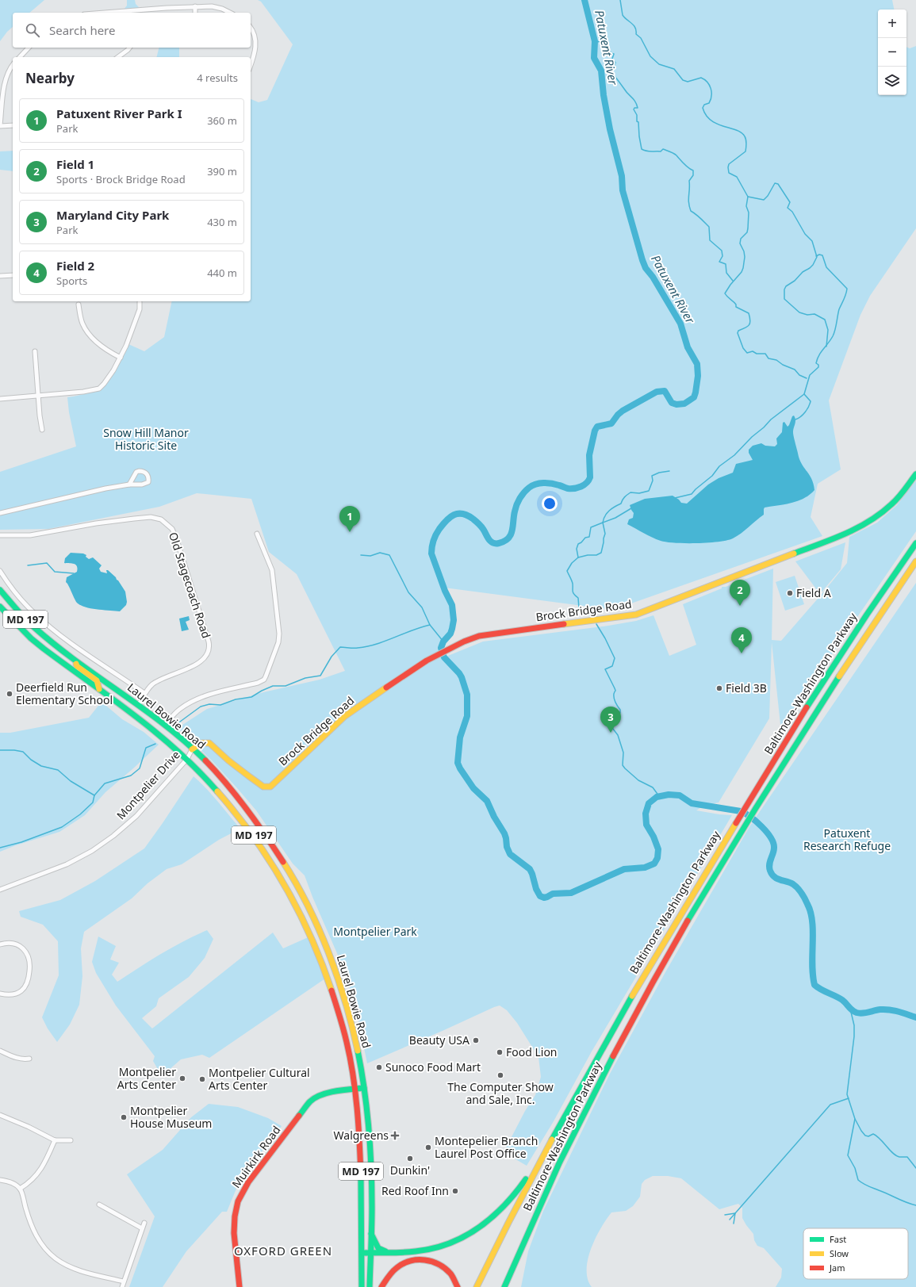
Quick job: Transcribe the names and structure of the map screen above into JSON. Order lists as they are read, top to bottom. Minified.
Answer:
{"streets":{"main road":["Brock Bridge Road","MD 197","Baltimore-Washington Parkway","Laurel Bowie Road","Montpelier Drive","Muirkirk Road"],"street":["Old Stagecoach Road"]},"crossings":[["Old Stagecoach Road","Laurel Bowie Road"],["Brock Bridge Road","Montpelier Drive"],["Laurel Bowie Road","Montpelier Drive"],["Laurel Bowie Road","Muirkirk Road"]],"districts":["OXFORD GREEN"],"water":["Patuxent River"],"parks":["Snow Hill Manor Historic Site","Patuxent Research Refuge","Montpelier Park"],"places":{"other":["Field A","Field 3B","Deerfield Run Elementary School","Beauty USA","Food Lion","Sunoco Food Mart","The Computer Show and Sale, Inc.","Montpelier Arts Center","Montpelier Cultural Arts Center","Montpelier House Museum","Montepelier Branch Laurel Post Office","Dunkin'","Red Roof Inn"],"health":["Walgreens"]},"legend":["Fast","Slow","Jam"],"page":{"map_buttons":["+","−"],"search":"Search here","heading":["Nearby","4 results"],"list":[{"mark":"1","name":"Patuxent River Park I","note":"Park","value":"360 m"},{"mark":"2","name":"Field 1","note":"Sports · Brock Bridge Road","value":"390 m"},{"mark":"3","name":"Maryland City Park","note":"Park","value":"430 m"},{"mark":"4","name":"Field 2","note":"Sports","value":"440 m"}],"pins":["1","2","4","3"]}}
